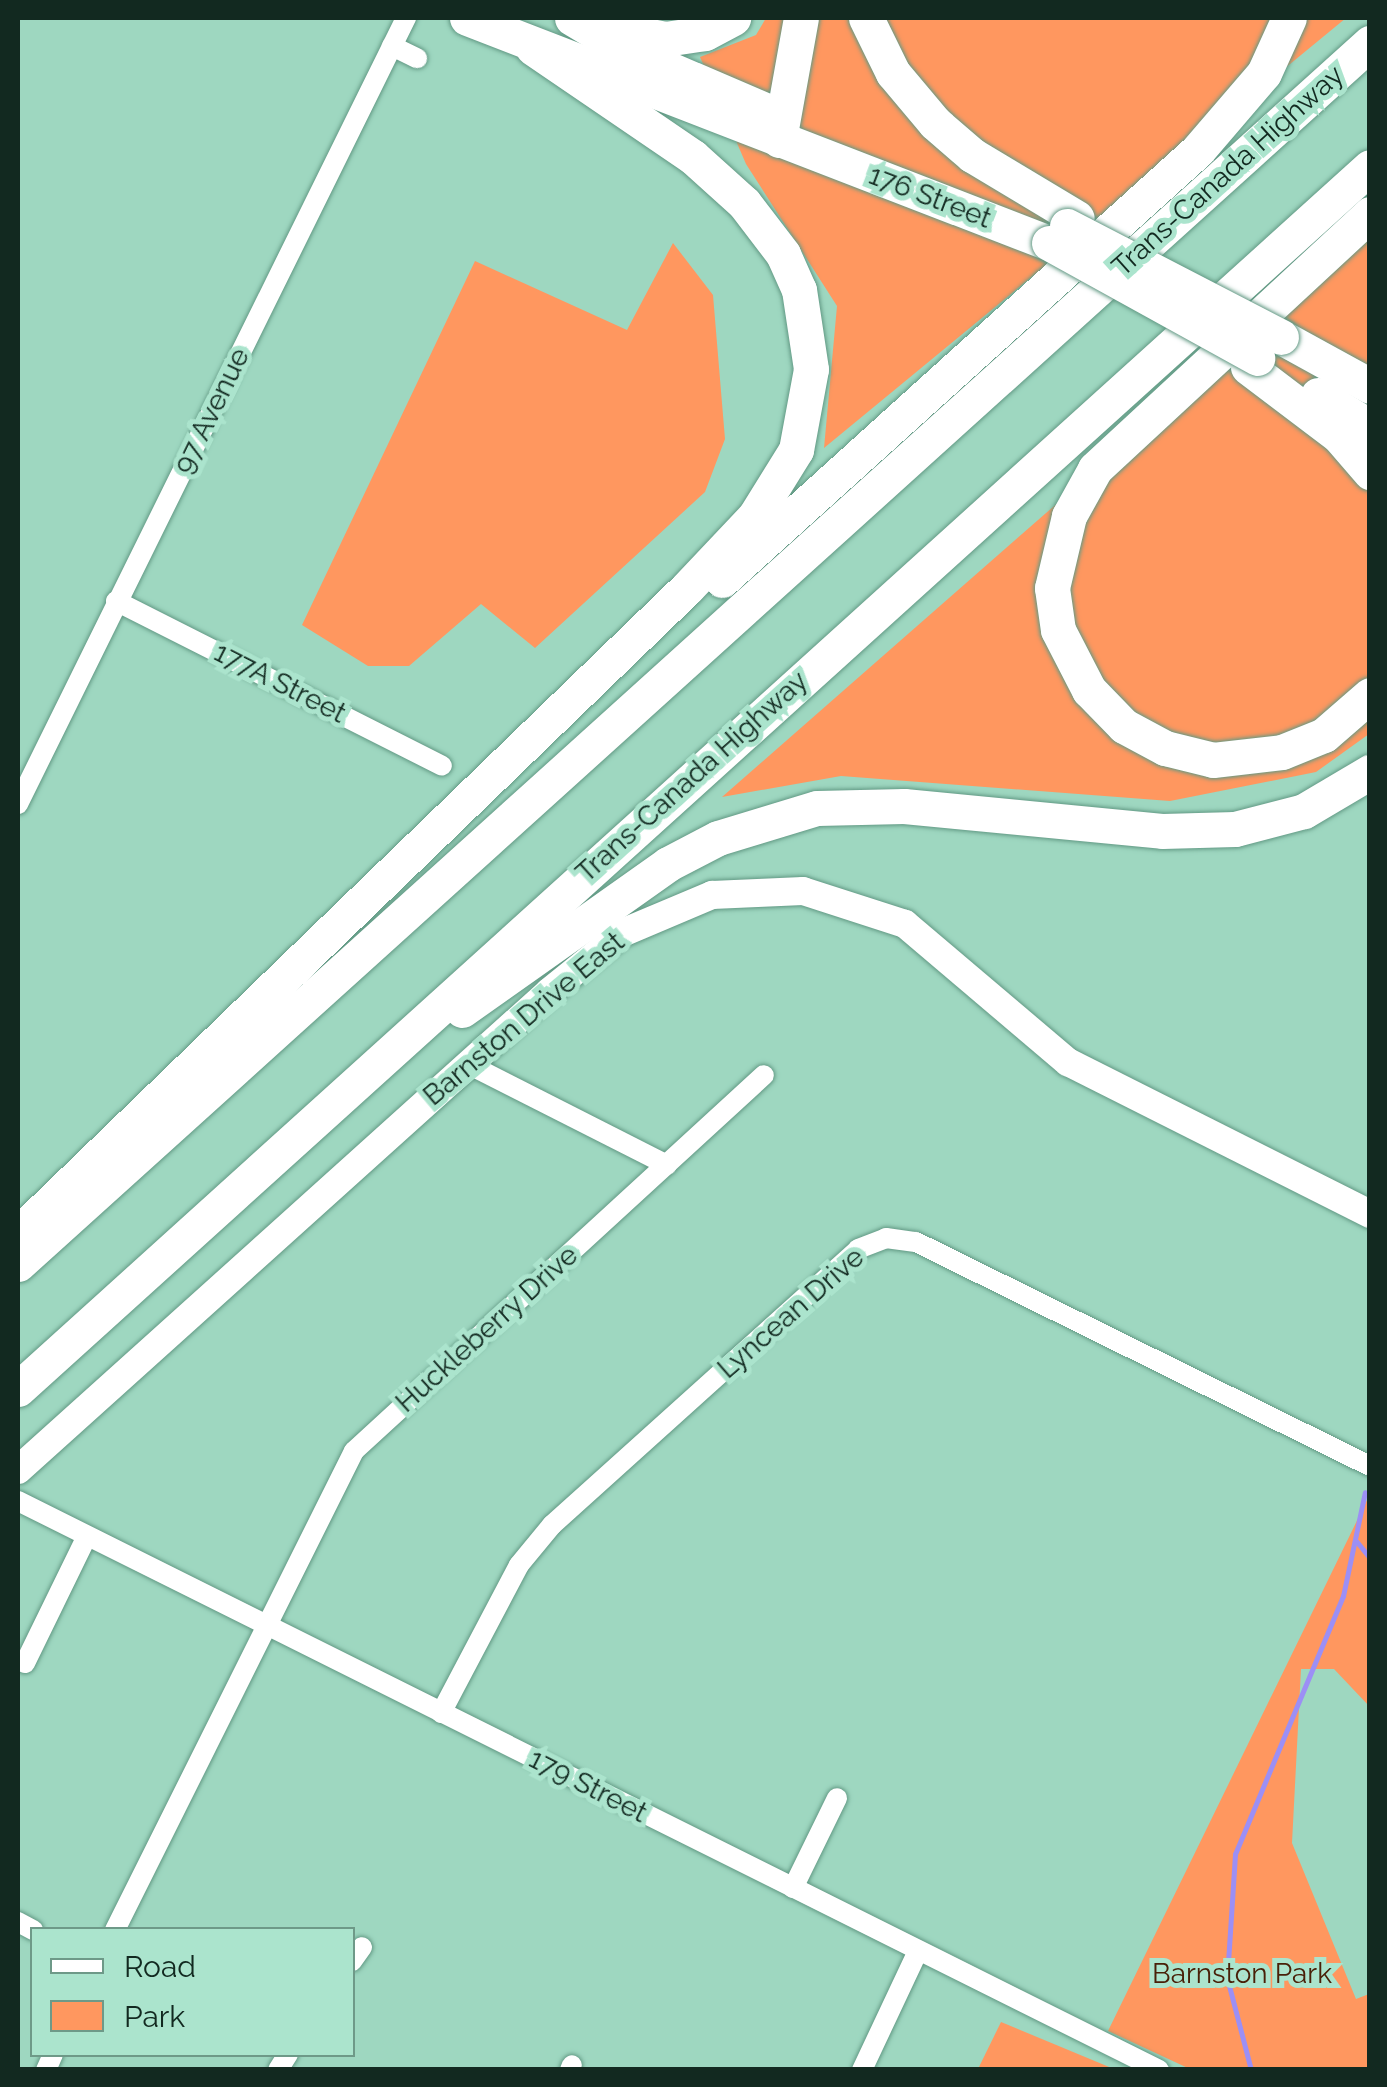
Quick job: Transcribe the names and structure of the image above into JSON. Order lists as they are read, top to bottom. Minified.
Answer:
{"streets":{"highway":["Trans-Canada Highway","176 Street"],"street":["97 Avenue","177A Street","Barnston Drive East","Lyncean Drive","Huckleberry Drive","179 Street"]},"crossings":[["97 Avenue","177A Street"],["Lyncean Drive","179 Street"],["Huckleberry Drive","179 Street"]],"parks":["Barnston Park"],"legend":["Road","Park"]}
